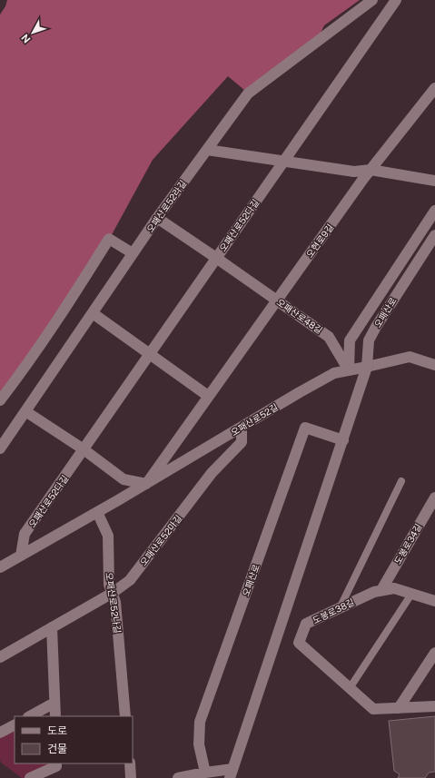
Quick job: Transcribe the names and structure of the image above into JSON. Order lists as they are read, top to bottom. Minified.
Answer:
{"streets":{"street":["오패산로52라길","오패산로52다길","오현로9길","오패산로","오패산로48길","오패산로52길","오패산로52마길","도봉로34길","오패산로52나길","도봉로38길"]},"crossings":[["오패산로52라길","오패산로48길"],["오패산로52다길","오패산로48길"],["오패산로52다길","오패산로52길"],["오현로9길","오패산로48길"],["오현로9길","오패산로52길"],["오패산로","오패산로52길"],["오패산로48길","오패산로52길"],["오패산로52길","오패산로52마길"],["오패산로52길","오패산로52나길"],["오패산로52마길","오패산로52나길"],["도봉로34길","도봉로38길"]],"legend":["도로","건물"],"north":"bottom left"}
